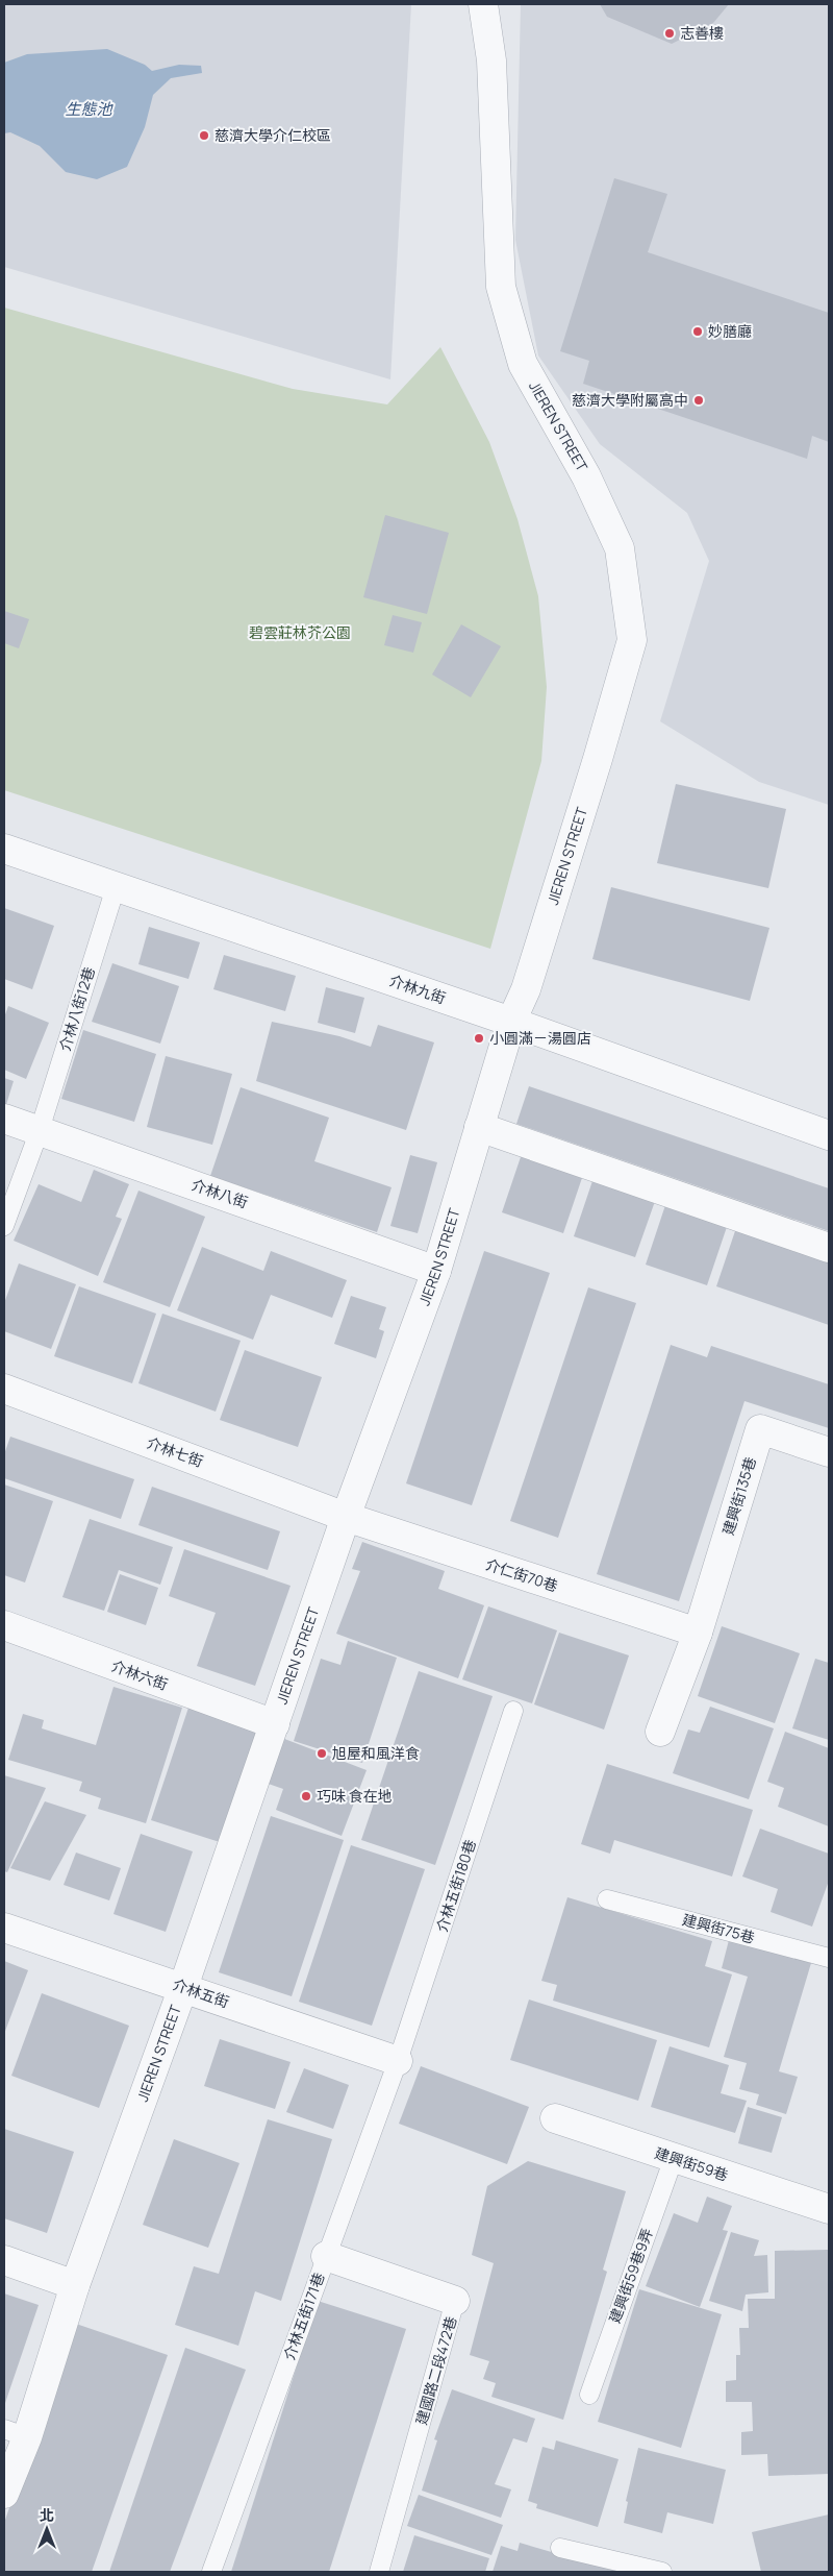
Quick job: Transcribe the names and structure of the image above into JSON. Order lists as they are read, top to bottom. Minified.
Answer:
{"streets":{"street":["JIEREN STREET","介林九街","介林八街","介林七街","建興街135巷","介仁街70巷","介林六街","介林五街","建興街59巷","建國路二段472巷"],"lane":["介林八街12巷","介林五街180巷","建興街75巷","建興街59巷9弄","介林五街171巷"]},"crossings":[["JIEREN STREET","介林九街"],["JIEREN STREET","介林八街"],["JIEREN STREET","介林七街"],["JIEREN STREET","介仁街70巷"],["JIEREN STREET","介林六街"],["JIEREN STREET","介林五街"],["介林九街","介林八街12巷"],["介林八街12巷","介林八街"],["介林七街","介仁街70巷"],["建興街135巷","介仁街70巷"],["介林五街180巷","介林五街"],["介林五街180巷","介林五街171巷"],["介林五街","介林五街171巷"],["建興街59巷","建興街59巷9弄"],["介林五街171巷","建國路二段472巷"]],"water":["生態池"],"parks":["碧雲莊林芥公園"],"places":["志善樓","慈濟大學介仁校區","妙膳廳","慈濟大學附屬高中","小圓滿－湯圓店","旭屋和風洋食","巧味 食在地"],"north":"top"}
